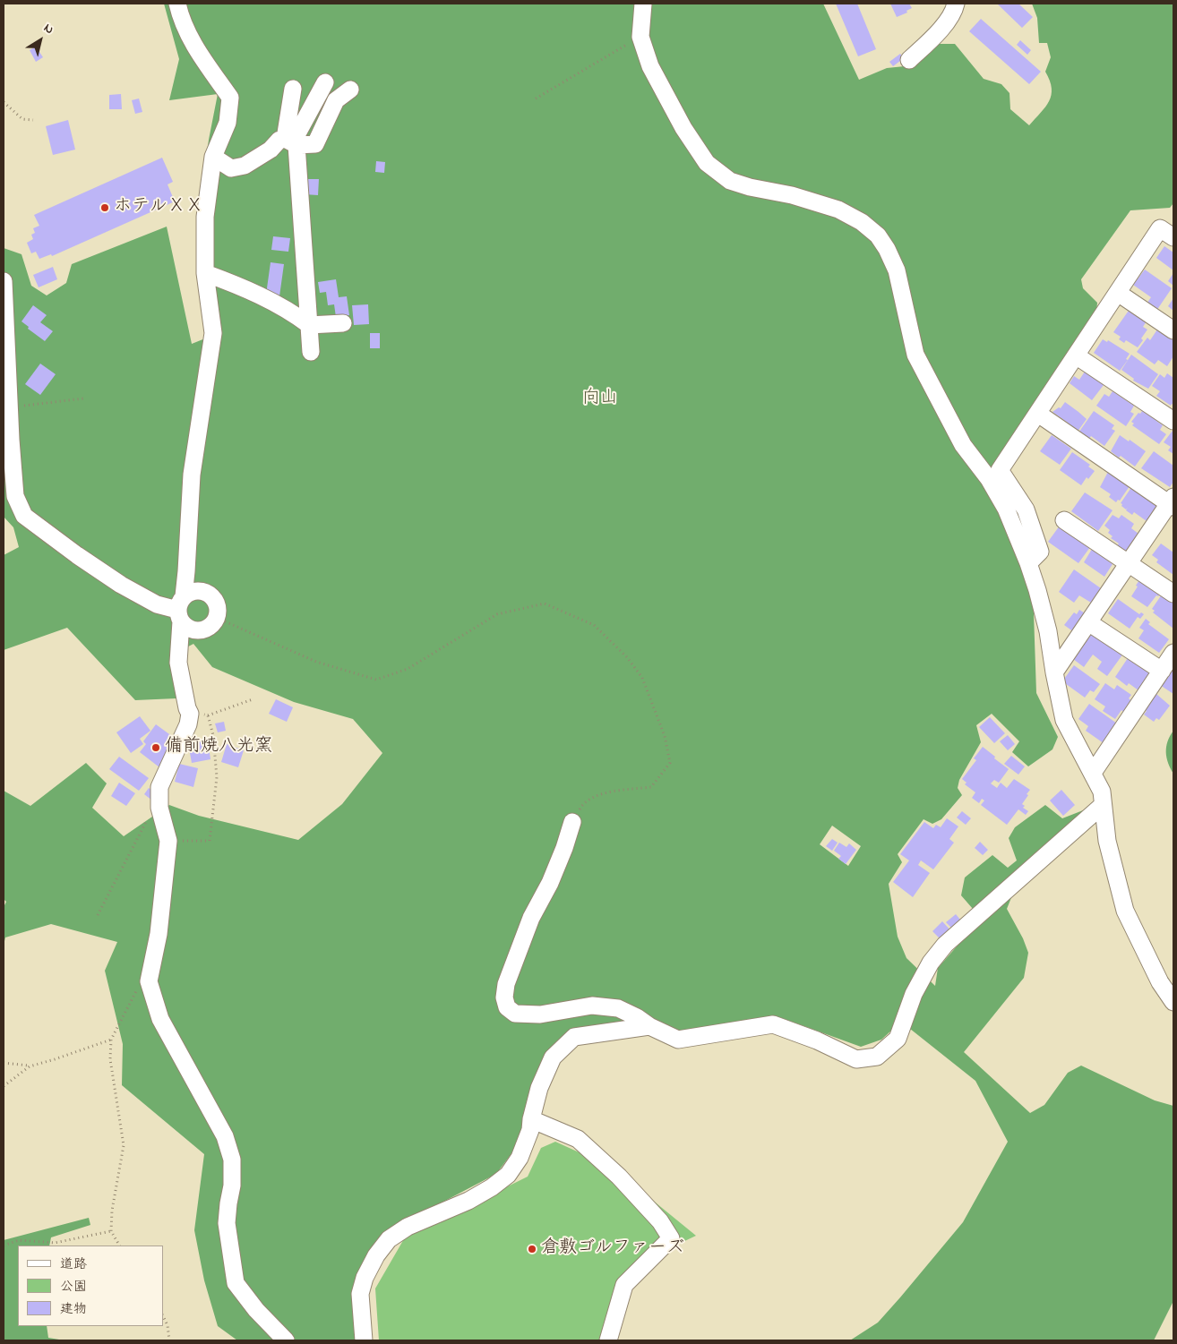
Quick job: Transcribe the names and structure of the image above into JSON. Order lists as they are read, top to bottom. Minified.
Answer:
{"parks":["向山"],"places":["ホテルＸＸ","備前焼八光窯","倉敷ゴルファーズ"],"legend":["道路","公園","建物"],"north":"top right"}
